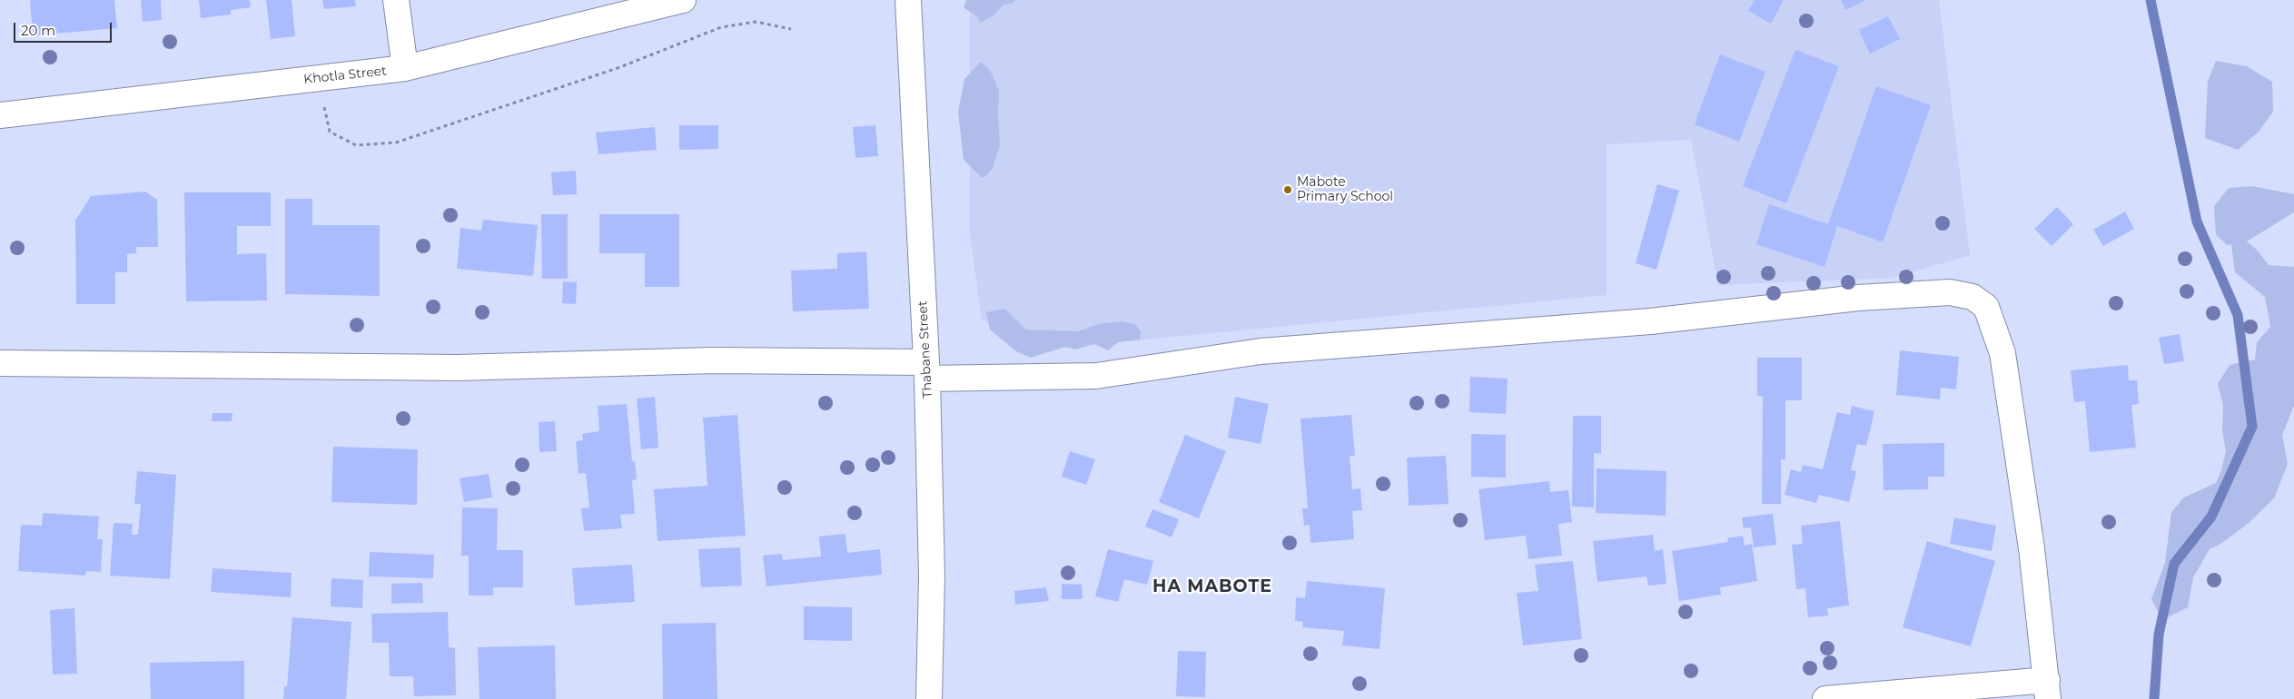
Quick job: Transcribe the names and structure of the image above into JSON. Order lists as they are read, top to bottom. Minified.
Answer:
{"streets":{"street":["Khotla Street","Thabane Street"]},"districts":["HA MABOTE"],"places":["Mabote Primary School"],"scale_bar":"20 m"}
